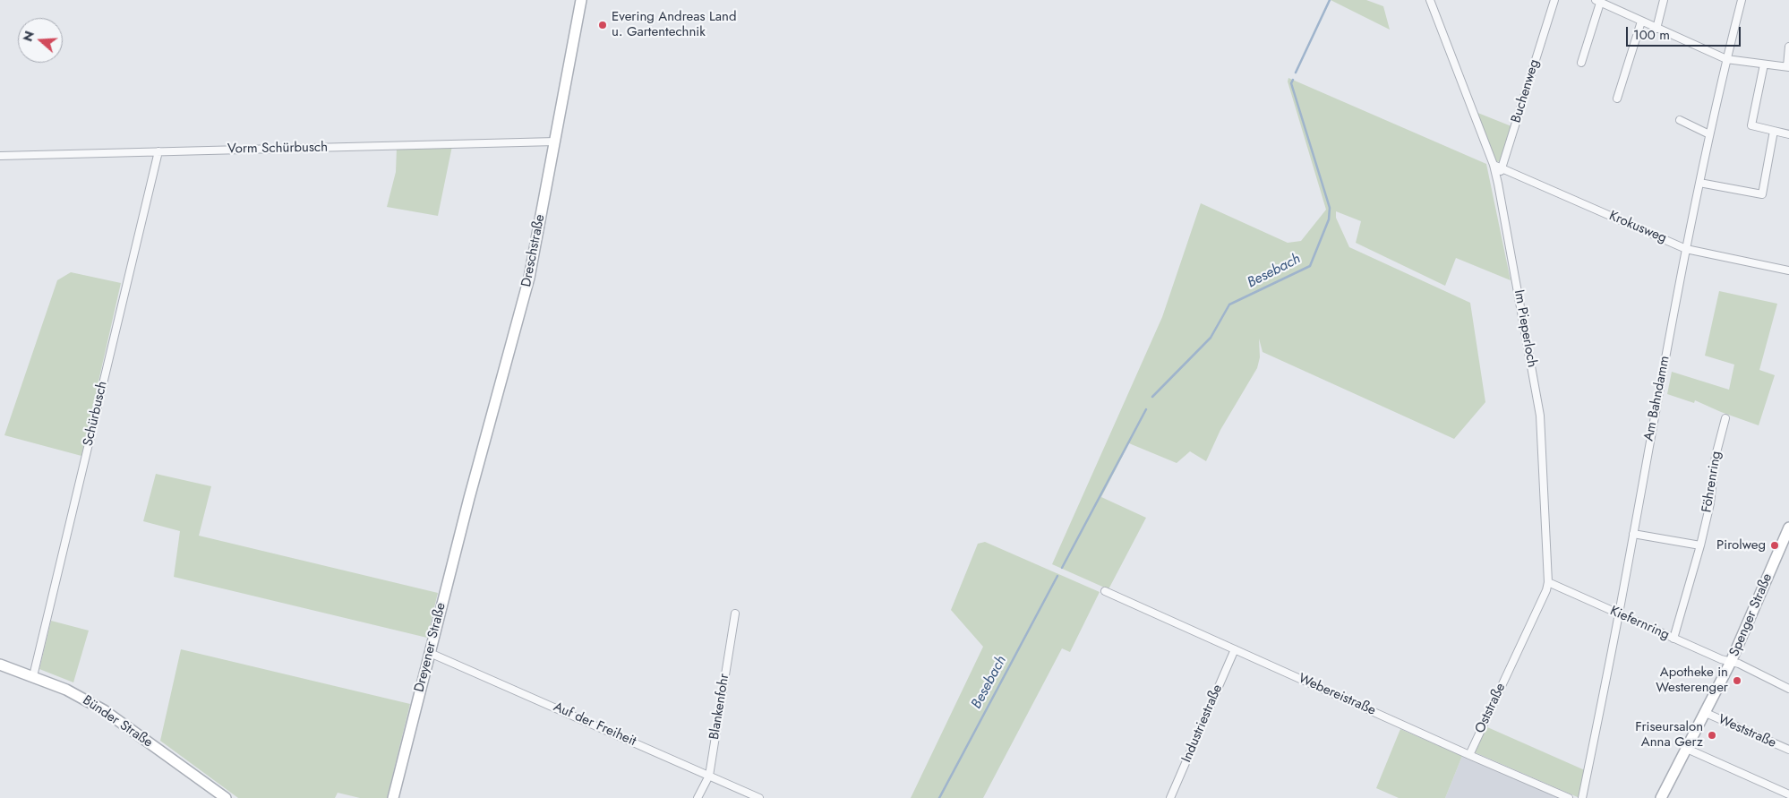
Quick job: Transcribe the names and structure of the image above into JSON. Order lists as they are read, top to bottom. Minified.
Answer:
{"streets":{"street":["Buchenweg","Vorm Schürbusch","Krokusweg","Dreschstraße","Im Pieperloch","Am Bahndamm","Schürbusch","Föhrenring","Spenger Straße","Kiefernring","Dreyener Straße","Webereistraße","Blankenfohr","Oststraße","Bünder Straße","Industriestraße","Auf der Freiheit","Weststraße"]},"crossings":[["Buchenweg","Krokusweg"],["Buchenweg","Im Pieperloch"],["Vorm Schürbusch","Dreschstraße"],["Vorm Schürbusch","Schürbusch"],["Krokusweg","Im Pieperloch"],["Krokusweg","Am Bahndamm"],["Dreschstraße","Dreyener Straße"],["Im Pieperloch","Kiefernring"],["Im Pieperloch","Oststraße"],["Am Bahndamm","Kiefernring"],["Schürbusch","Bünder Straße"],["Föhrenring","Kiefernring"],["Spenger Straße","Kiefernring"],["Spenger Straße","Weststraße"],["Dreyener Straße","Auf der Freiheit"],["Webereistraße","Oststraße"],["Webereistraße","Industriestraße"],["Blankenfohr","Auf der Freiheit"]],"water":["Besebach"],"places":["Evering Andreas Land u. Gartentechnik","Pirolweg","Apotheke in Westerenger","Friseursalon Anna Gerz"],"scale_bar":"100 m","north":"left"}
